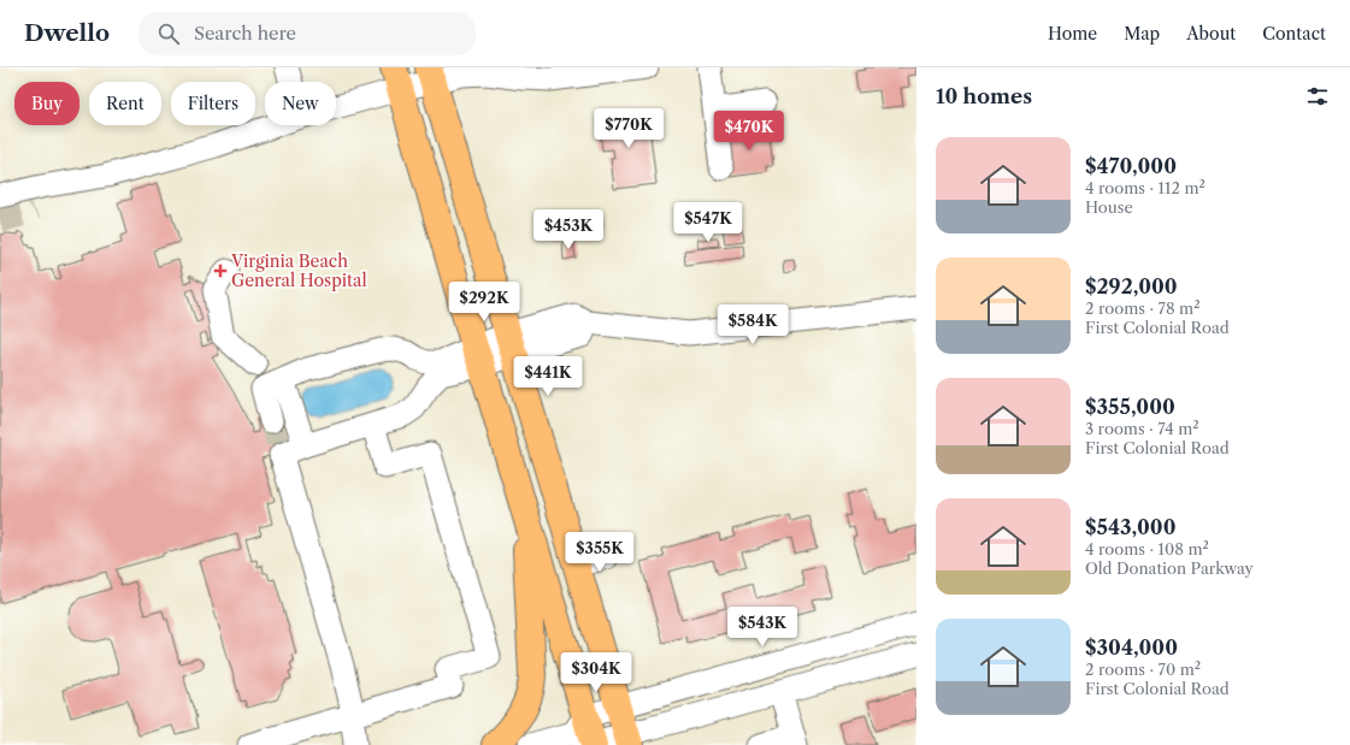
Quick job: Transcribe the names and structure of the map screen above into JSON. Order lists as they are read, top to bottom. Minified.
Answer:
{"places":{"health":["Virginia Beach General Hospital"]},"page":{"header":"Dwello","search":"Search here","nav":["Home","Map","About","Contact"],"heading":"10 homes","chip":["Buy","Rent","Filters","New"],"price":["$770K","$470K","$547K","$453K","$292K","$584K","$441K","$355K","$543K","$304K"],"list":[{"name":"$470,000","note":"4 rooms · 112 m² · House"},{"name":"$292,000","note":"2 rooms · 78 m² · First Colonial Road"},{"name":"$355,000","note":"3 rooms · 74 m² · First Colonial Road"},{"name":"$543,000","note":"4 rooms · 108 m² · Old Donation Parkway"},{"name":"$304,000","note":"2 rooms · 70 m² · First Colonial Road"}]}}
